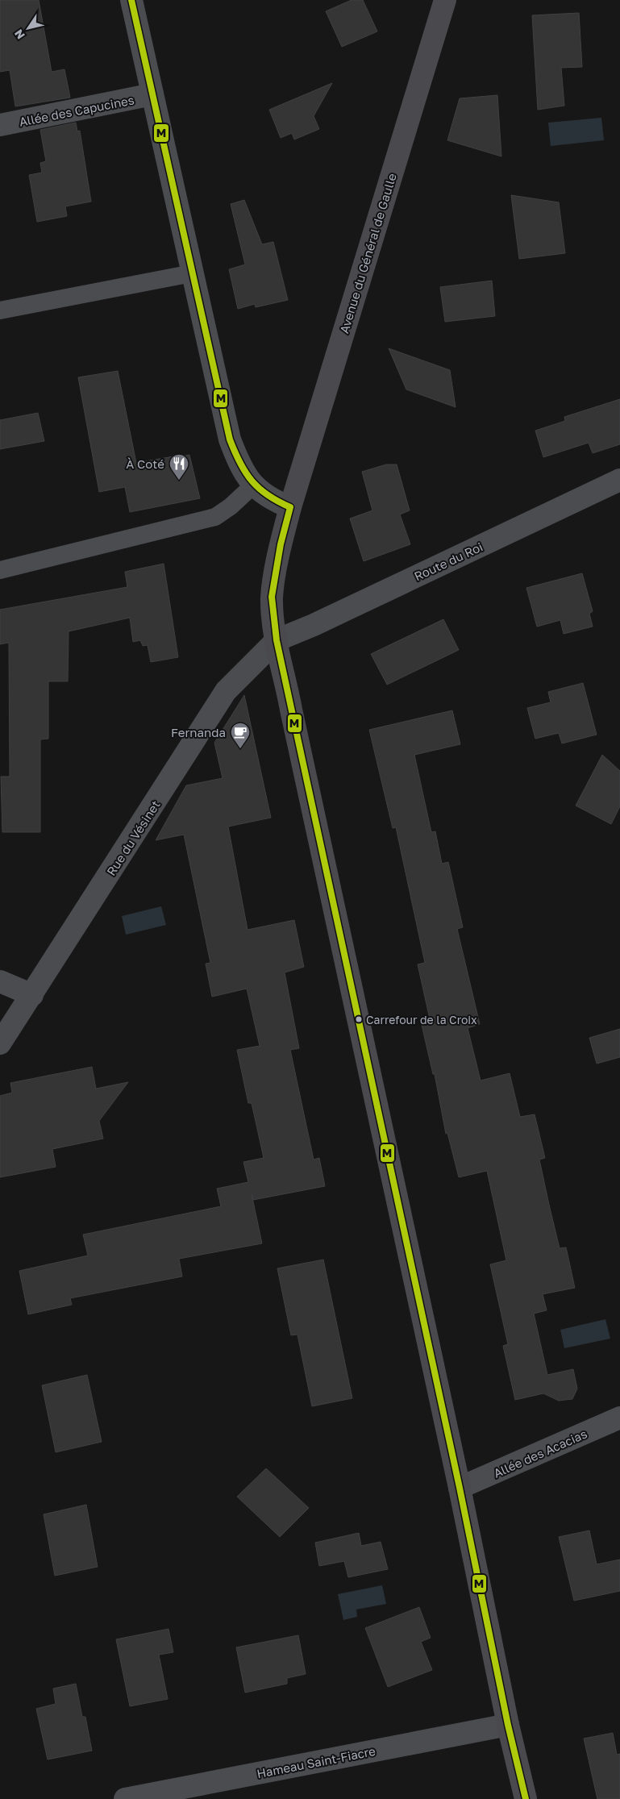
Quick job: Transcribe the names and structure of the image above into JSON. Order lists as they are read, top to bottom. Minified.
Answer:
{"streets":{"main road":["Avenue du Général de Gaulle"],"street":["Allée des Capucines","Route du Roi","Rue du Vésinet","Allée des Acacias","Hameau Saint-Fiacre"]},"crossings":[["Avenue du Général de Gaulle","Route du Roi"],["Avenue du Général de Gaulle","Rue du Vésinet"],["Avenue du Général de Gaulle","Allée des Acacias"],["Avenue du Général de Gaulle","Hameau Saint-Fiacre"],["Route du Roi","Rue du Vésinet"]],"places":{"restaurant":["À Coté"],"cafe":["Fernanda"],"other":["Carrefour de la Croix"]},"lines":["transit line M"],"north":"bottom left"}
